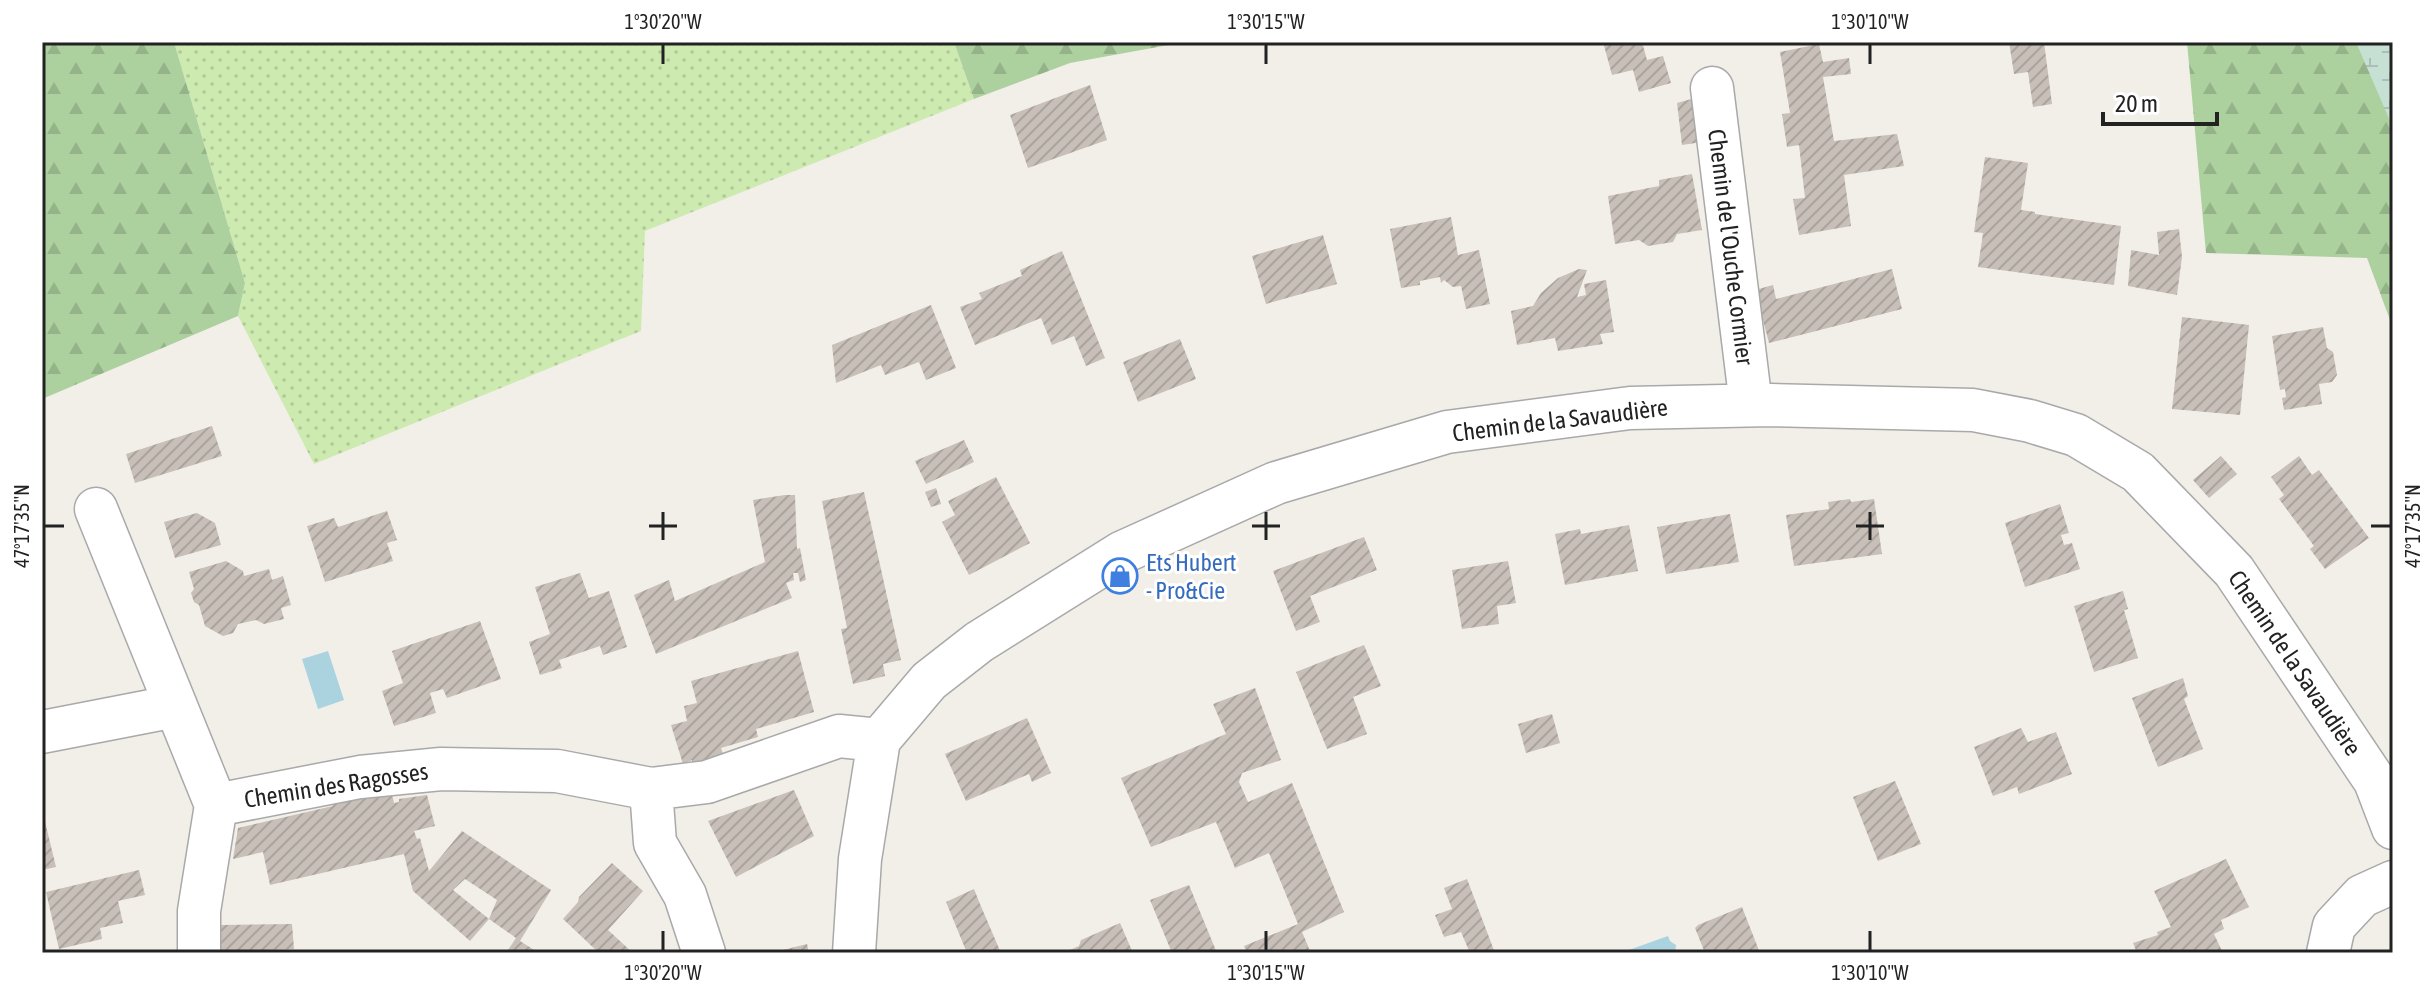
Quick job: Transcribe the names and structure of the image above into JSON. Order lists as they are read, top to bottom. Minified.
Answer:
{"streets":{"street":["Chemin de l'Ouche Cormier","Chemin de la Savaudière","Chemin des Ragosses"]},"crossings":[["Chemin de l'Ouche Cormier","Chemin de la Savaudière"],["Chemin de la Savaudière","Chemin des Ragosses"]],"places":{"shop":["Ets Hubert - Pro&Cie"]},"scale_bar":"20 m","coordinates":["1°30'20\"W","1°30'15\"W","1°30'10\"W","47°17'35\"N"]}
